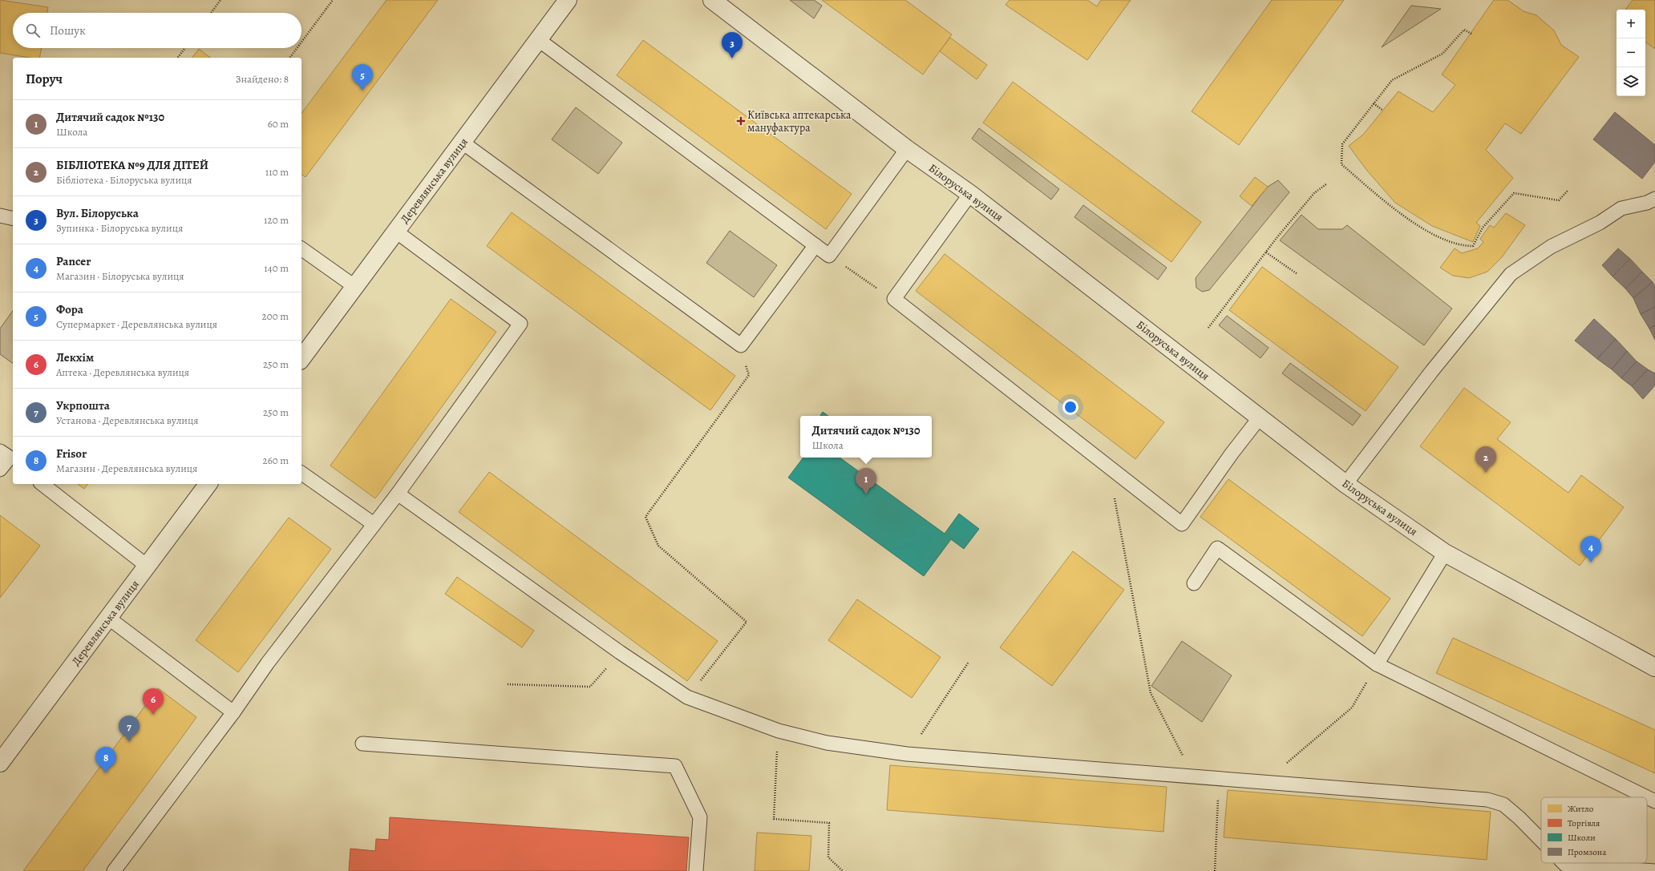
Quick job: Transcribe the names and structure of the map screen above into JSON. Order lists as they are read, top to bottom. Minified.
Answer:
{"streets":{"street":["Деревлянська вулиця","Білоруська вулиця"]},"places":{"health":["Київська аптекарська мануфактура"]},"legend":["Житло","Торгівля","Школи","Промзона"],"page":{"map_buttons":["+","−"],"search":"Пошук","pins":["3","5","2","1","4","6","7","8"],"heading":["Поруч","Знайдено: 8"],"list":[{"mark":"1","name":"Дитячий садок №130","note":"Школа","value":"60 m"},{"mark":"2","name":"БІБЛІОТЕКА №9 ДЛЯ ДІТЕЙ","note":"Бібліотека · Білоруська вулиця","value":"110 m"},{"mark":"3","name":"Вул. Білоруська","note":"Зупинка · Білоруська вулиця","value":"120 m"},{"mark":"4","name":"Pancer","note":"Магазин · Білоруська вулиця","value":"140 m"},{"mark":"5","name":"Фора","note":"Супермаркет · Деревлянська вулиця","value":"200 m"},{"mark":"6","name":"Лекхім","note":"Аптека · Деревлянська вулиця","value":"250 m"},{"mark":"7","name":"Укрпошта","note":"Установа · Деревлянська вулиця","value":"250 m"},{"mark":"8","name":"Frisor","note":"Магазин · Деревлянська вулиця","value":"260 m"}],"popup":["Дитячий садок №130","Школа"]}}
